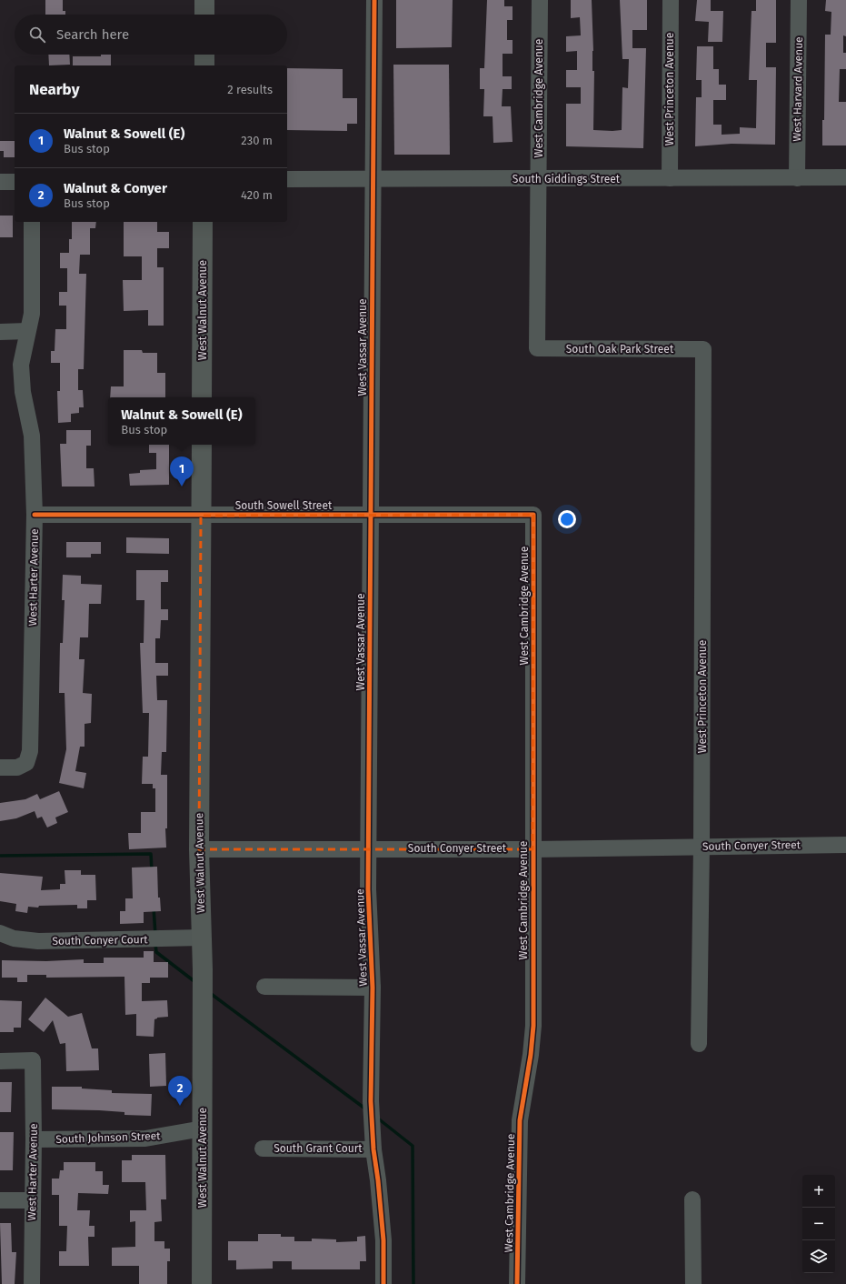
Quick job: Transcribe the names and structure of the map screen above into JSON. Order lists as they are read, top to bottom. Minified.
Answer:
{"streets":{"main road":["West Walnut Avenue"],"street":["West Princeton Avenue","West Harvard Avenue","West Cambridge Avenue","South Giddings Street","West Vassar Avenue","South Oak Park Street","South Sowell Street","West Harter Avenue","South Conyer Street","South Conyer Court","South Johnson Street","South Grant Court"]},"crossings":[["West Princeton Avenue","South Giddings Street"],["West Princeton Avenue","South Oak Park Street"],["West Princeton Avenue","South Conyer Street"],["West Harvard Avenue","South Giddings Street"],["West Cambridge Avenue","South Giddings Street"],["West Cambridge Avenue","South Oak Park Street"],["West Cambridge Avenue","South Sowell Street"],["West Cambridge Avenue","South Conyer Street"],["South Giddings Street","West Vassar Avenue"],["West Walnut Avenue","South Sowell Street"],["West Walnut Avenue","South Conyer Street"],["West Walnut Avenue","South Conyer Court"],["West Walnut Avenue","South Johnson Street"],["West Vassar Avenue","South Sowell Street"],["West Vassar Avenue","South Conyer Street"],["West Vassar Avenue","South Grant Court"],["South Sowell Street","West Harter Avenue"],["West Harter Avenue","South Johnson Street"]],"page":{"search":"Search here","heading":["Nearby","2 results"],"list":[{"mark":"1","name":"Walnut & Sowell (E)","note":"Bus stop","value":"230 m"},{"mark":"2","name":"Walnut & Conyer","note":"Bus stop","value":"420 m"}],"popup":["Walnut & Sowell (E)","Bus stop"],"pins":["1","2"],"map_buttons":["+","−"]}}
